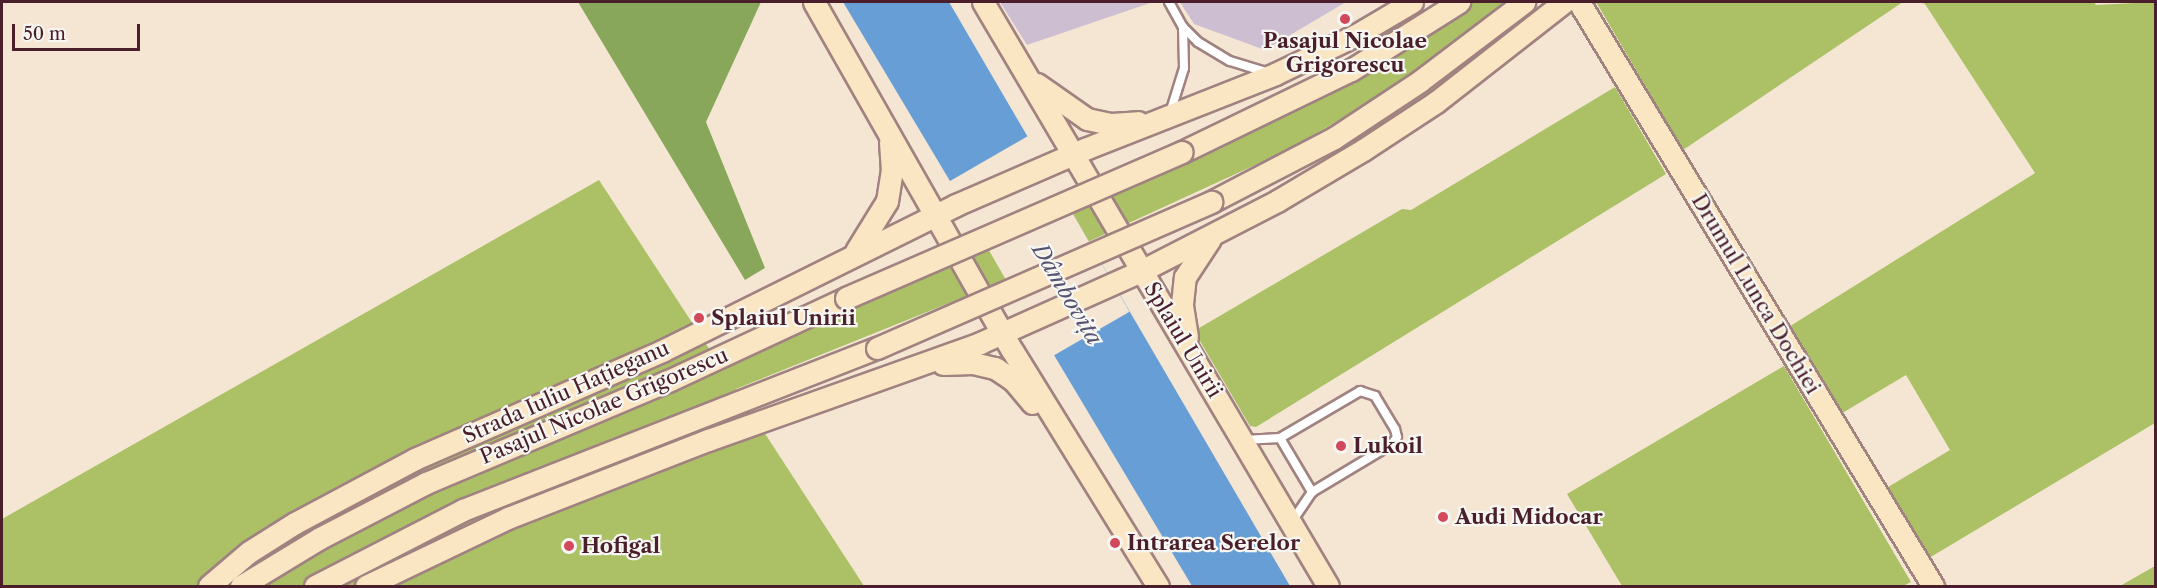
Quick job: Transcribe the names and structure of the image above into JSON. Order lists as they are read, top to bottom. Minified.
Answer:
{"streets":{"main road":["Drumul Lunca Dochiei","Splaiul Unirii","Strada Iuliu Hațieganu","Pasajul Nicolae Grigorescu"]},"crossings":[["Splaiul Unirii","Strada Iuliu Hațieganu"]],"water":["Dâmbovița"],"places":["Pasajul Nicolae Grigorescu","Splaiul Unirii","Lukoil","Audi Midocar","Intrarea Serelor","Hofigal"],"scale_bar":"50 m"}
